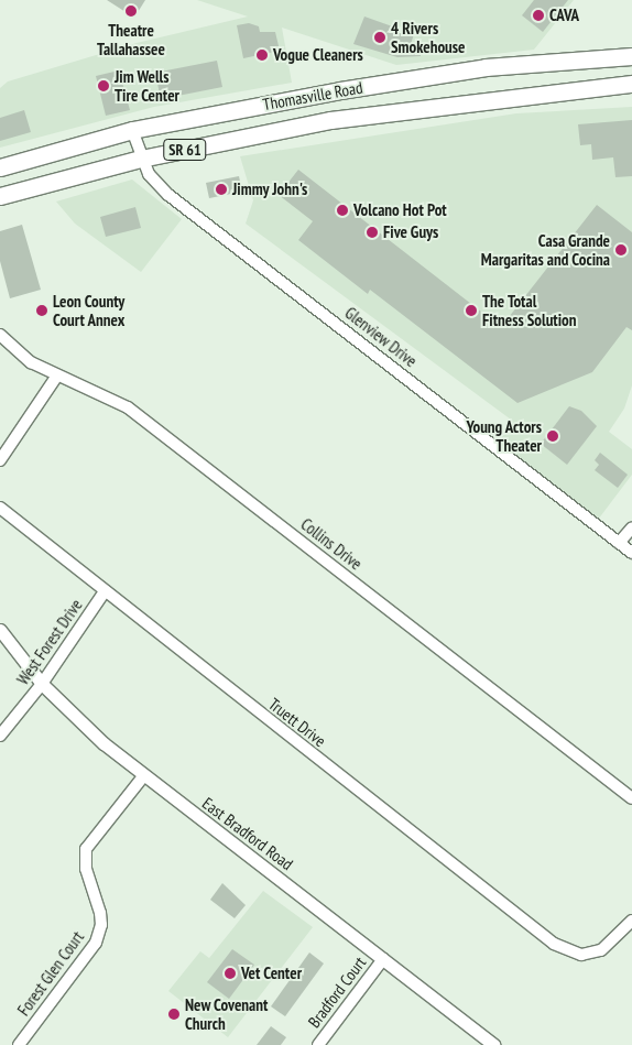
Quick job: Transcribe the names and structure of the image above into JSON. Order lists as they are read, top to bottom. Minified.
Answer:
{"streets":{"main road":["Thomasville Road","SR 61"],"street":["Glenview Drive","Collins Drive","West Forest Drive","Truett Drive","East Bradford Road","Forest Glen Court","Bradford Court"]},"crossings":[["Thomasville Road","Glenview Drive"],["West Forest Drive","Truett Drive"],["West Forest Drive","East Bradford Road"],["East Bradford Road","Forest Glen Court"],["East Bradford Road","Bradford Court"]],"places":["Theatre Tallahassee","CAVA","4 Rivers Smokehouse","Vogue Cleaners","Jim Wells Tire Center","Jimmy John's","Volcano Hot Pot","Five Guys","Casa Grande Margaritas and Cocina","Leon County Court Annex","The Total Fitness Solution","Young Actors Theater","Vet Center","New Covenant Church"]}
